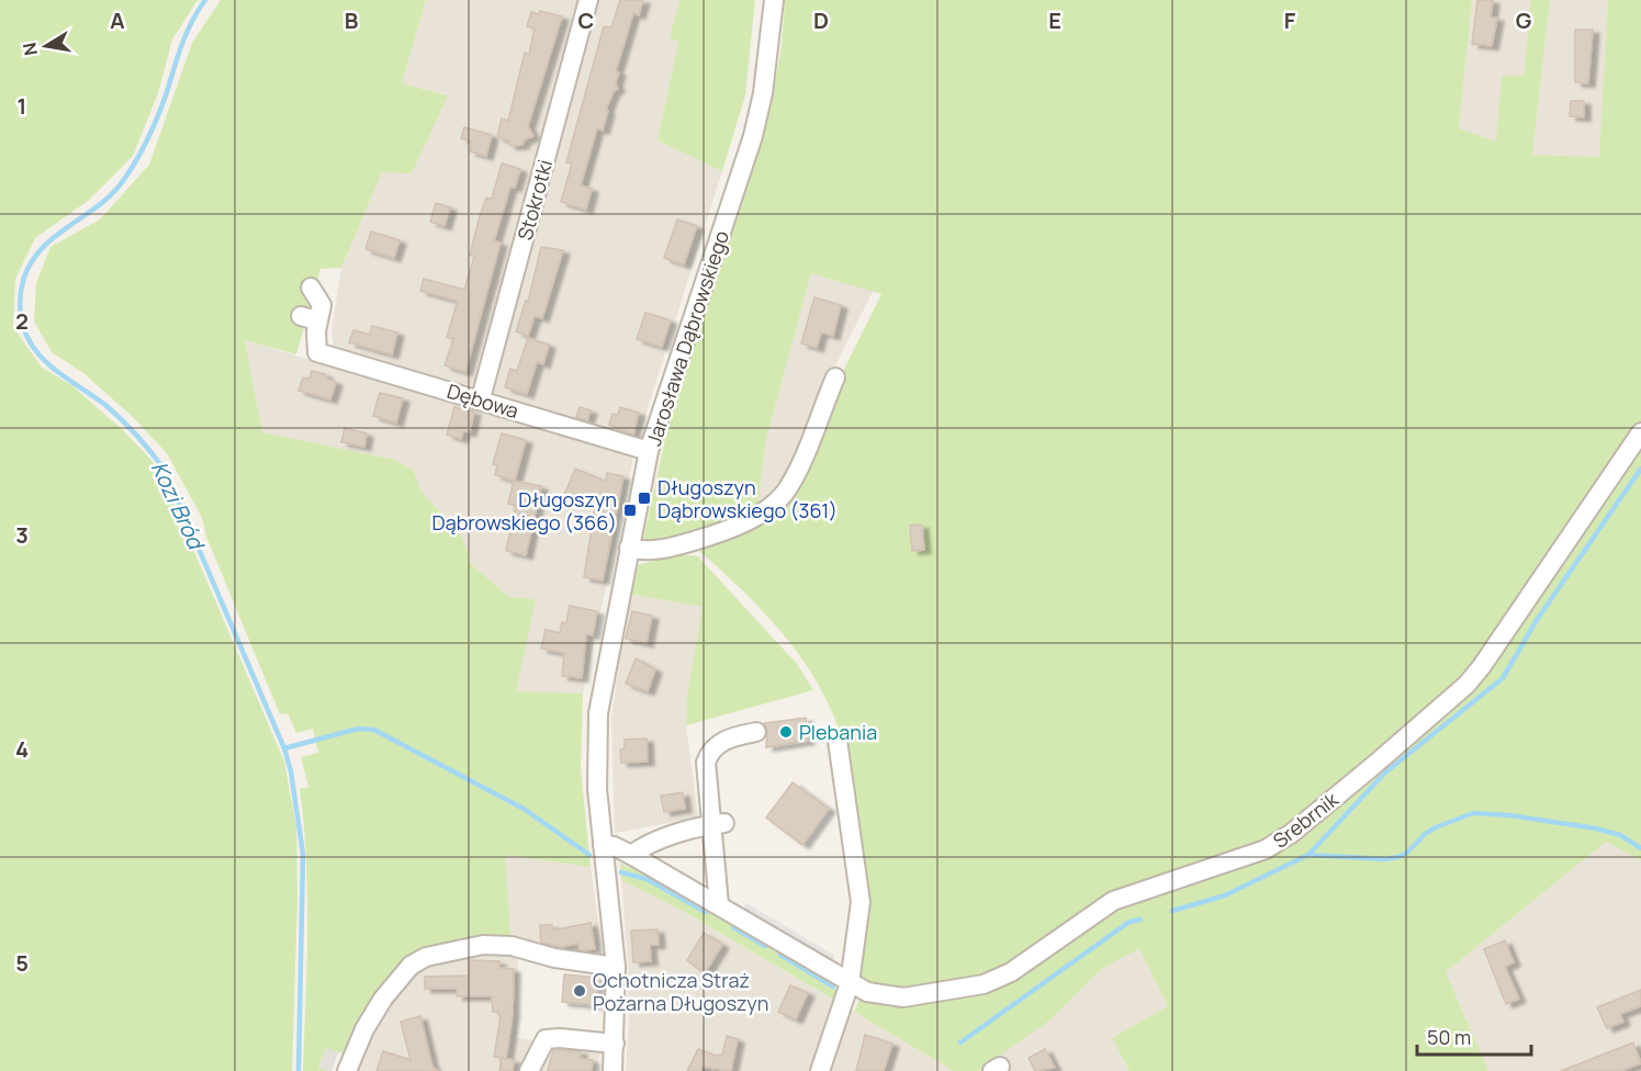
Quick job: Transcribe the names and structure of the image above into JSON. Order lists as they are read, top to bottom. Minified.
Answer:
{"streets":{"street":["Stokrotki","Jarosława Dąbrowskiego","Dębowa","Srebrnik"]},"crossings":[["Stokrotki","Dębowa"],["Jarosława Dąbrowskiego","Dębowa"],["Jarosława Dąbrowskiego","Srebrnik"]],"water":["Kozi Bród"],"places":{"transit":["Długoszyn Dąbrowskiego (361)","Długoszyn Dąbrowskiego (366)"],"other":["Plebania","Ochotnicza Straż Pożarna Długoszyn"]},"scale_bar":"50 m","north":"left","grid":{"columns":["A","B","C","D","E","F","G"],"rows":["1","2","3","4","5"]}}
